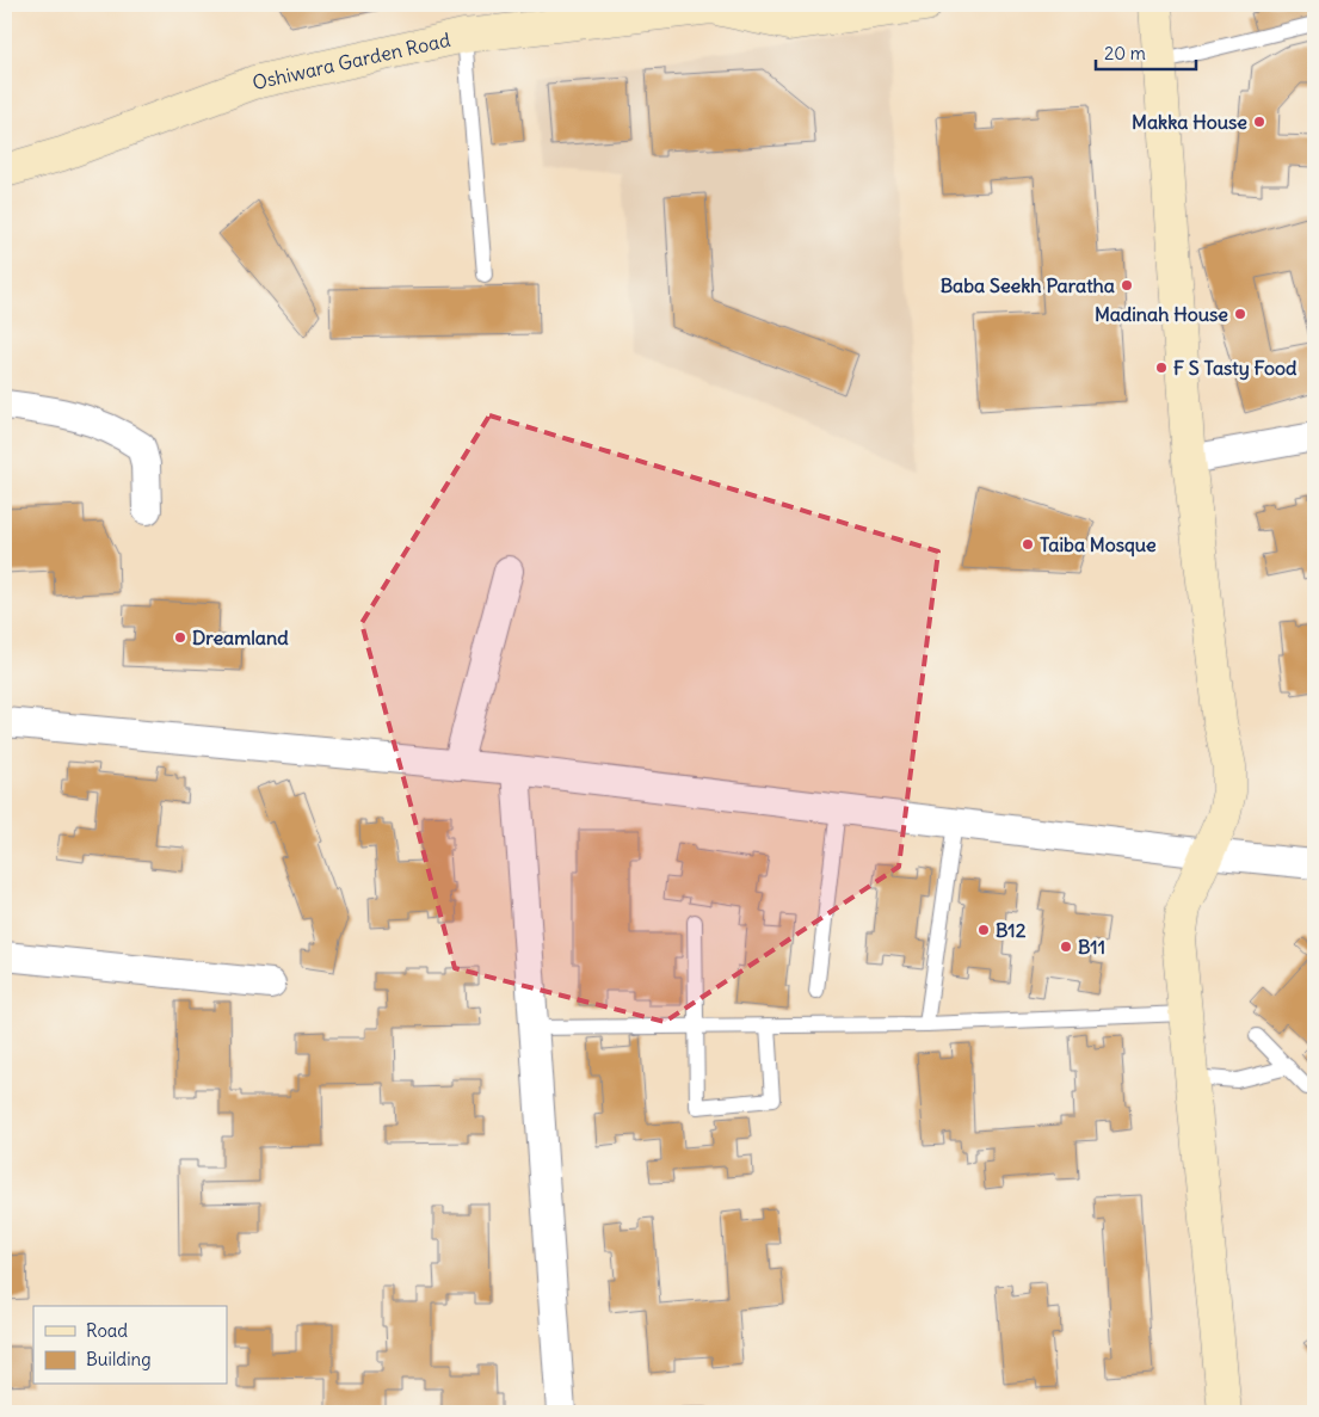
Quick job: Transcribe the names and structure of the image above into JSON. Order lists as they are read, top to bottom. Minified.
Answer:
{"streets":{"street":["Oshiwara Garden Road"]},"places":["Makka House","Baba Seekh Paratha","Madinah House","F S Tasty Food","Taiba Mosque","Dreamland","B12","B11"],"legend":["Road","Building"],"scale_bar":"20 m"}
